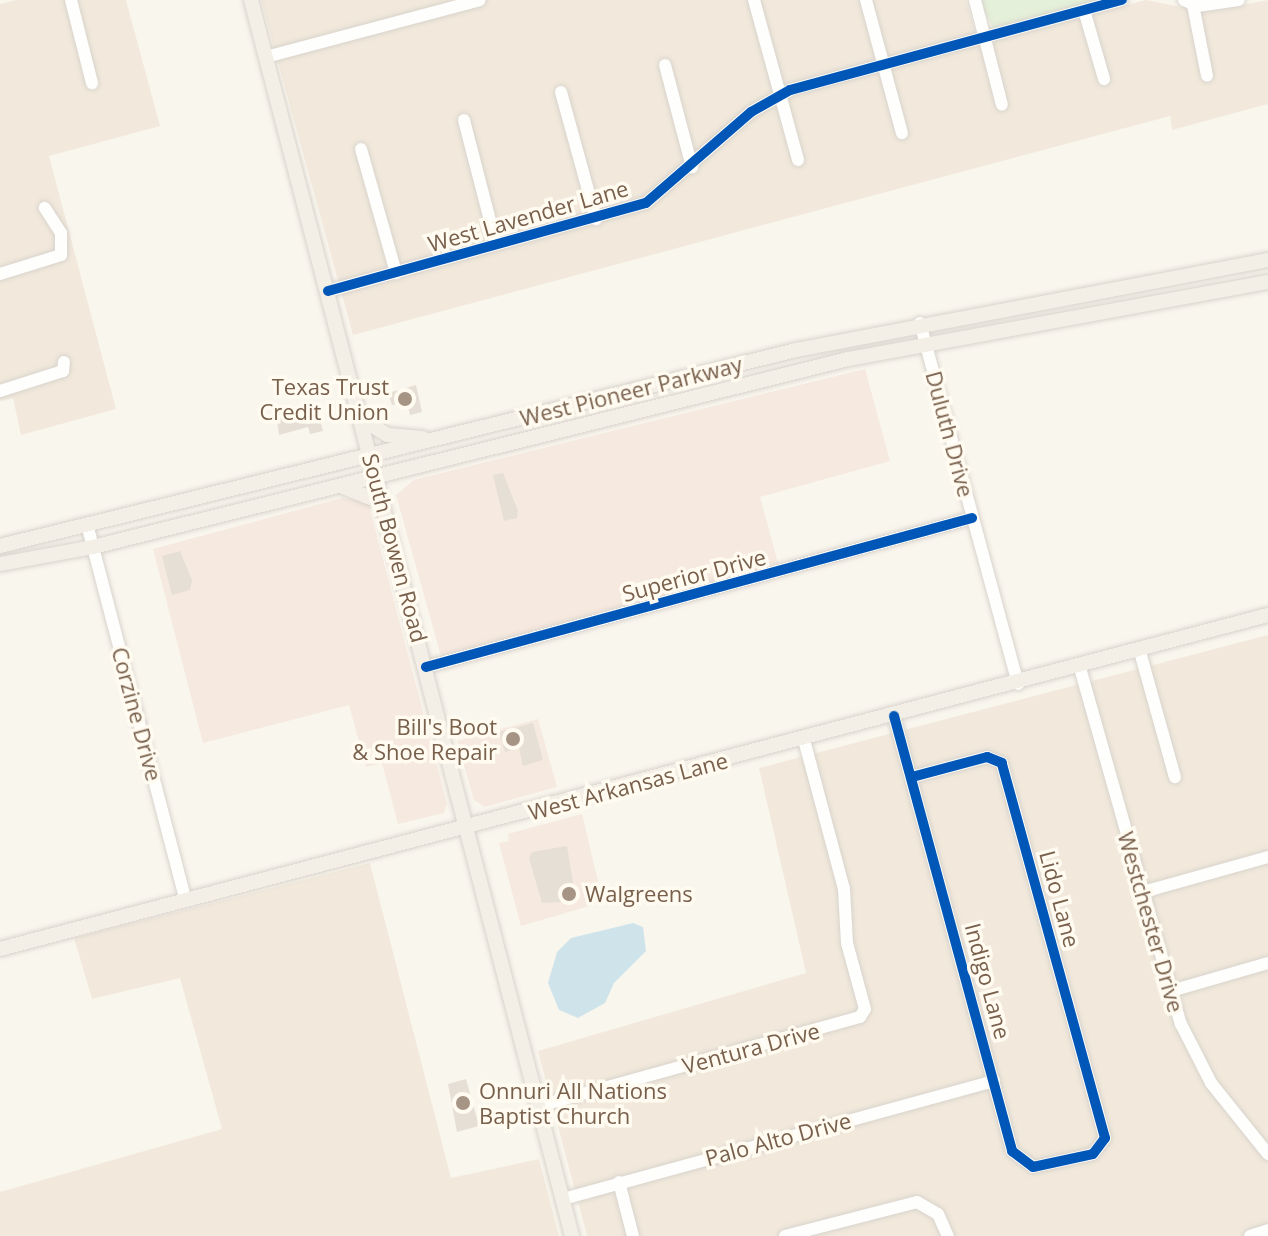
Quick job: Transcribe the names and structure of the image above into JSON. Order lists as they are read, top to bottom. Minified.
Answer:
{"streets":{"main road":["West Pioneer Parkway","South Bowen Road","West Arkansas Lane"],"street":["West Lavender Lane","Duluth Drive","Superior Drive","Corzine Drive","Lido Lane","Westchester Drive","Indigo Lane","Ventura Drive","Palo Alto Drive"]},"crossings":[["West Lavender Lane","South Bowen Road"],["West Pioneer Parkway","Duluth Drive"],["West Pioneer Parkway","South Bowen Road"],["West Pioneer Parkway","Corzine Drive"],["Duluth Drive","Superior Drive"],["Duluth Drive","West Arkansas Lane"],["South Bowen Road","Superior Drive"],["South Bowen Road","West Arkansas Lane"],["South Bowen Road","Ventura Drive"],["South Bowen Road","Palo Alto Drive"],["Corzine Drive","West Arkansas Lane"],["West Arkansas Lane","Westchester Drive"],["West Arkansas Lane","Indigo Lane"],["West Arkansas Lane","Ventura Drive"],["Lido Lane","Indigo Lane"],["Indigo Lane","Palo Alto Drive"]],"places":["Texas Trust Credit Union","Bill's Boot & Shoe Repair","Walgreens","Onnuri All Nations Baptist Church"]}
